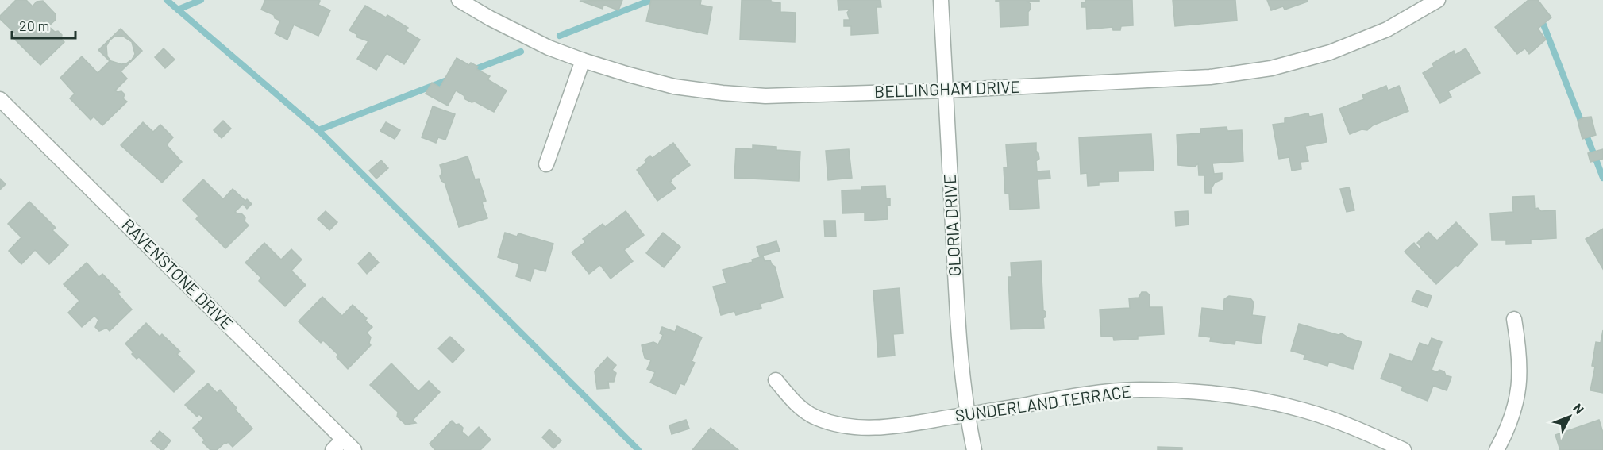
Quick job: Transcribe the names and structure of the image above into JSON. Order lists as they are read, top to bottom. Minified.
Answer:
{"streets":{"street":["BELLINGHAM DRIVE","GLORIA DRIVE","RAVENSTONE DRIVE","SUNDERLAND TERRACE"]},"crossings":[["BELLINGHAM DRIVE","GLORIA DRIVE"],["GLORIA DRIVE","SUNDERLAND TERRACE"]],"scale_bar":"20 m","north":"top right"}
